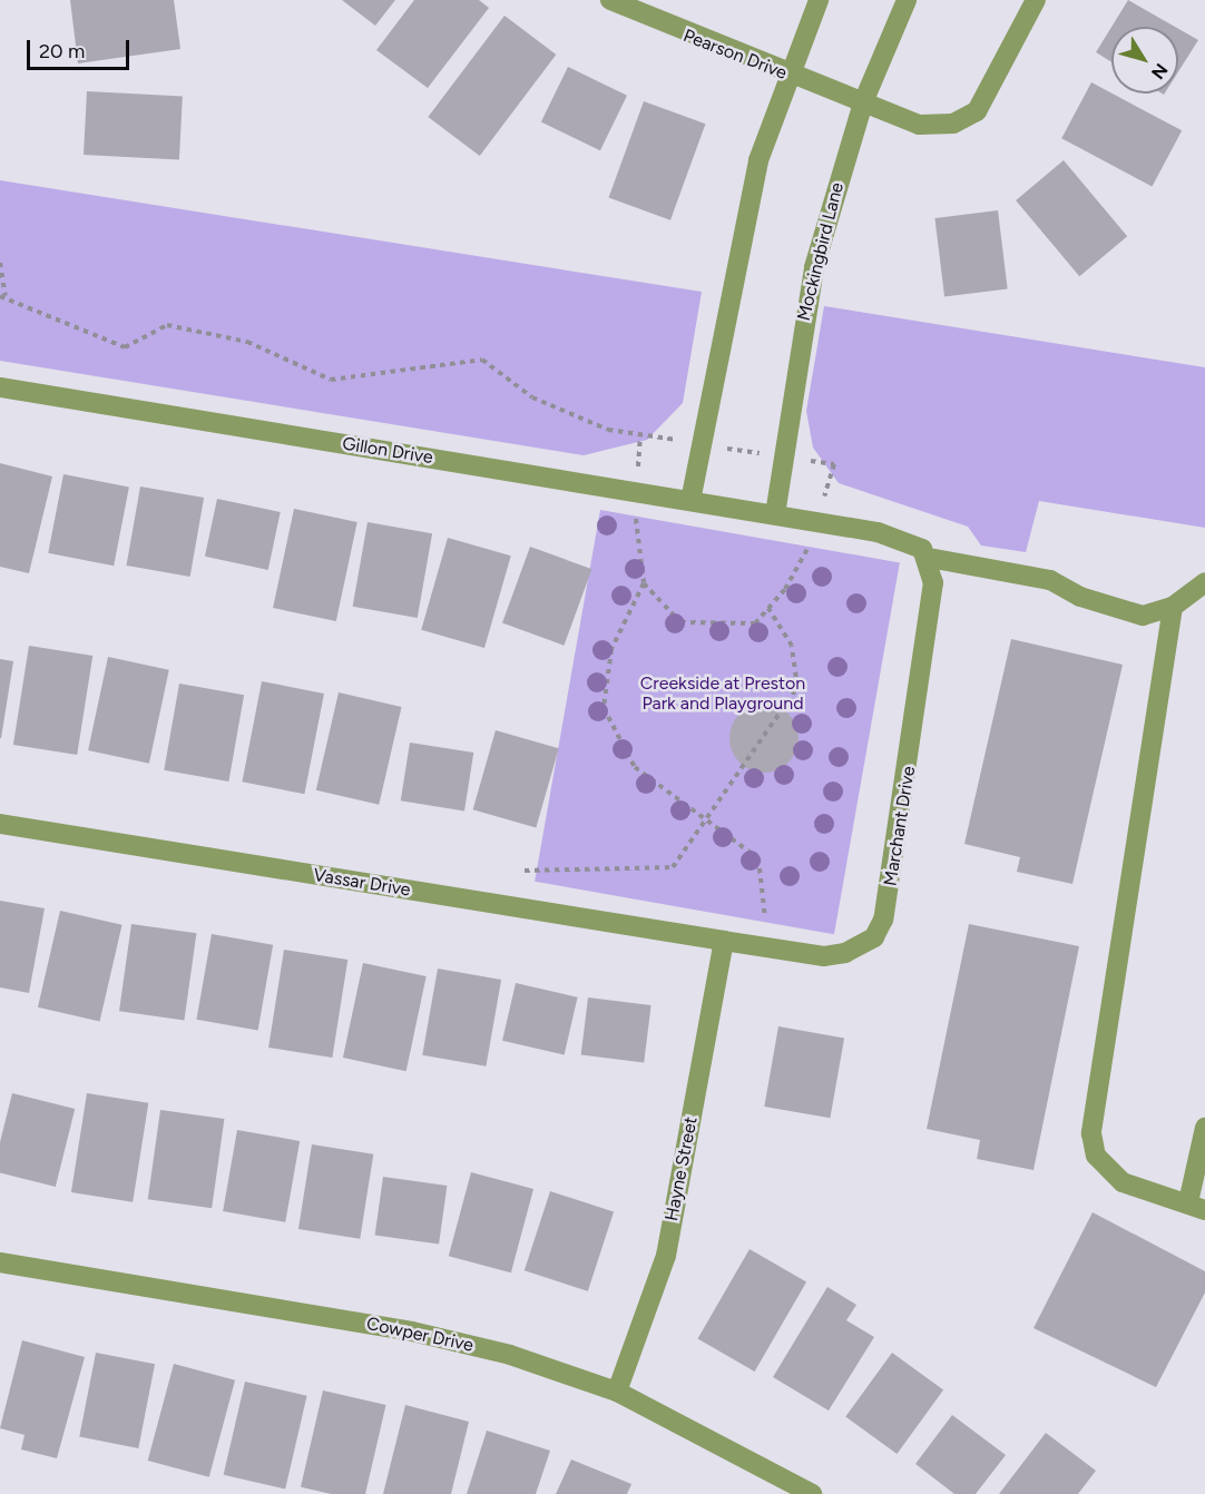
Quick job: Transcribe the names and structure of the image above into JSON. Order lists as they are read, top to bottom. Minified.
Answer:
{"streets":{"street":["Pearson Drive","Mockingbird Lane","Gillon Drive","Marchant Drive","Vassar Drive","Hayne Street","Cowper Drive"]},"crossings":[["Pearson Drive","Mockingbird Lane"],["Mockingbird Lane","Gillon Drive"],["Marchant Drive","Vassar Drive"],["Marchant Drive","Hayne Street"],["Vassar Drive","Hayne Street"],["Hayne Street","Cowper Drive"]],"parks":["Creekside at Preston Park and Playground"],"scale_bar":"20 m","north":"bottom right"}
